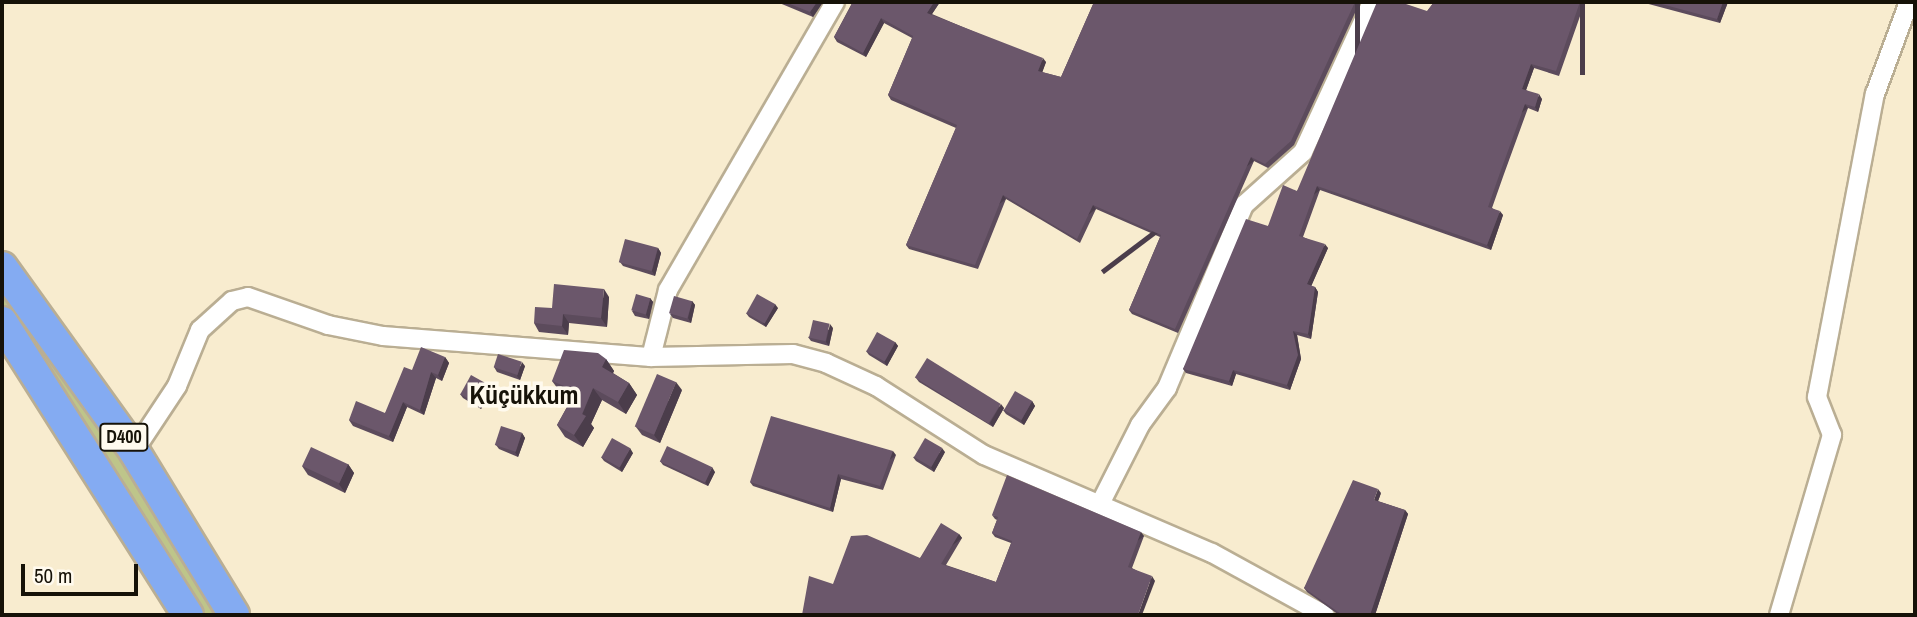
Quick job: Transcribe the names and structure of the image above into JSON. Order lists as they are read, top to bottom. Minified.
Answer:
{"streets":{"highway":["D400"]},"districts":["Küçükkum"],"scale_bar":"50 m"}
